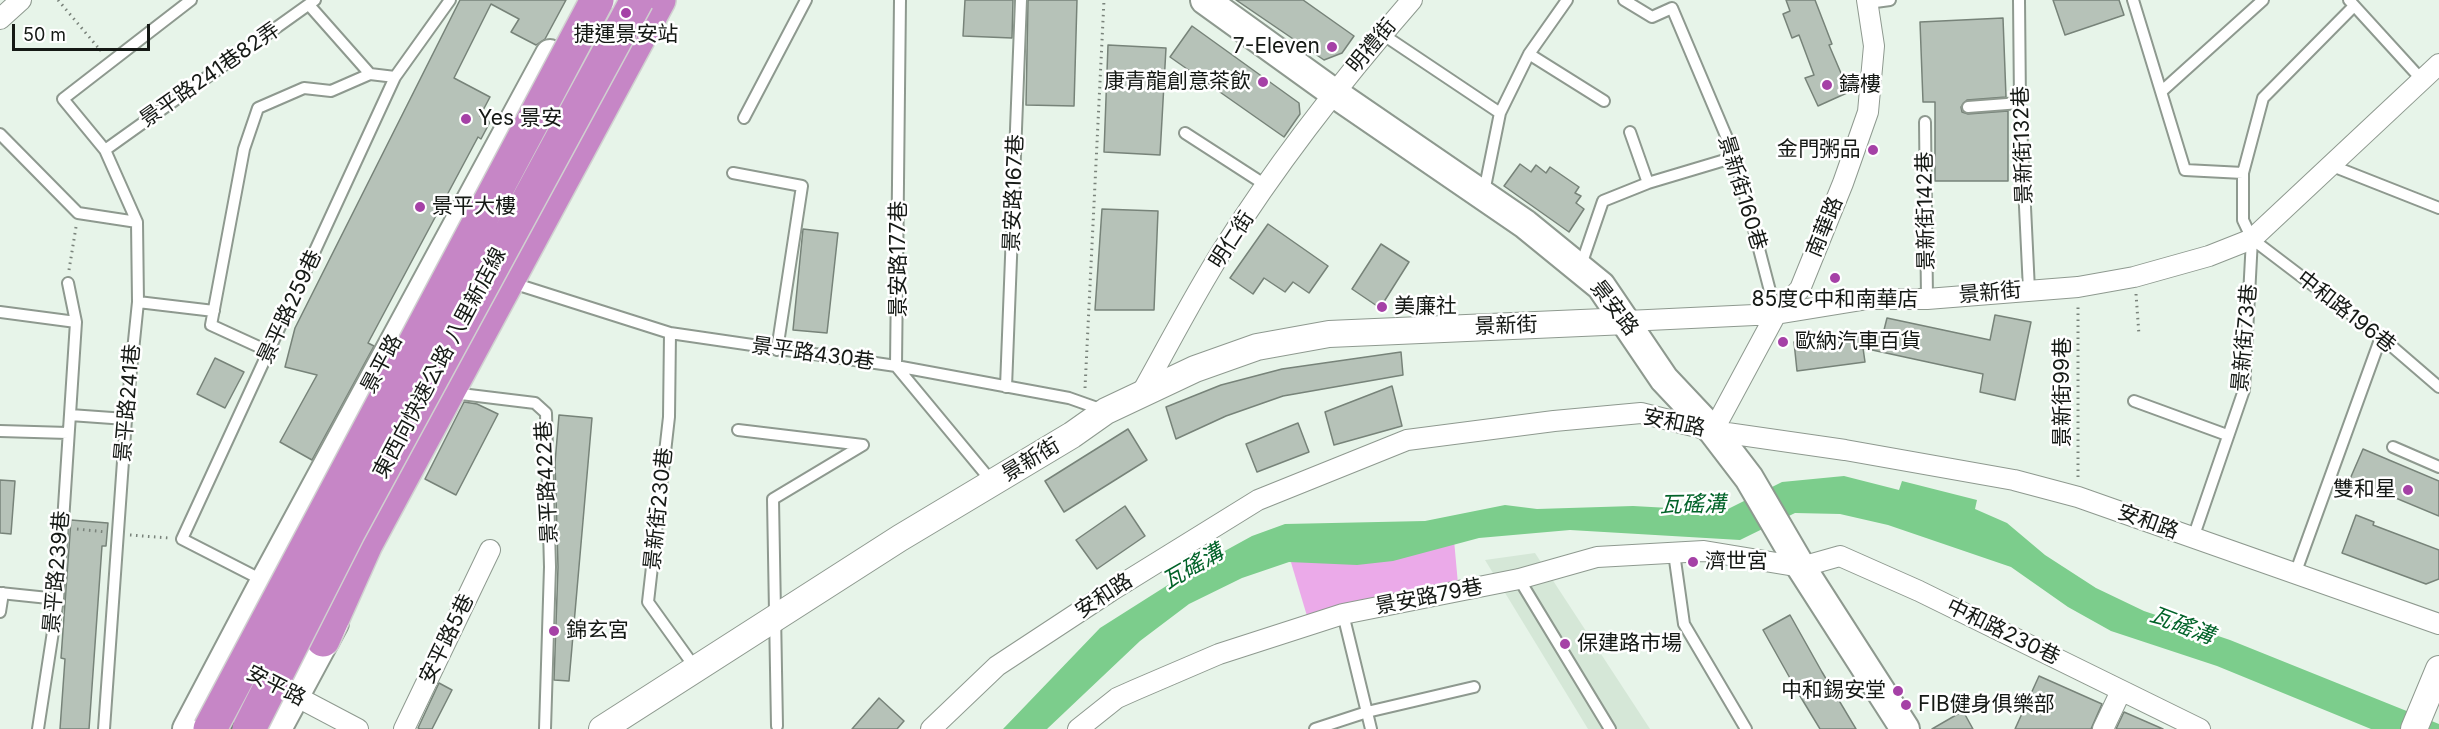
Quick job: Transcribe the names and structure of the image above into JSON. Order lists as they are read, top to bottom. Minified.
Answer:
{"streets":{"highway":["東西向快速公路 八里新店線"],"main road":["景安路","景平路"],"street":["明禮街","南華路","明仁街","景新街","安和路","景安路79巷","中和路230巷","安平路5巷","安平路"],"lane":["景平路241巷82弄","景新街132巷","景安路167巷","景新街160巷","景新街142巷","景安路177巷","景平路259巷","中和路196巷","景新街73巷","景平路430巷","景平路241巷","景平路422巷","景新街230巷","景平路239巷"],"path":["景新街99巷"]},"crossings":[["明禮街","明仁街"],["明禮街","景安路"],["景平路241巷82弄","景平路241巷"],["景新街132巷","景新街"],["景安路167巷","景平路430巷"],["景新街160巷","南華路"],["景新街160巷","景新街"],["景新街142巷","景新街"],["南華路","景新街"],["南華路","景安路"],["南華路","安和路"],["明仁街","景新街"],["明仁街","景安路"],["景安路177巷","景平路430巷"],["景新街","景安路"],["景新街","中和路196巷"],["景新街","景新街73巷"],["景新街","景平路430巷"],["景新街","景新街99巷"],["景新街","景新街230巷"],["景安路","安和路"],["景安路","景安路79巷"],["景安路","中和路230巷"],["中和路196巷","景新街73巷"],["景新街73巷","安和路"],["景平路430巷","景平路"],["景平路430巷","景新街230巷"],["景平路","景平路422巷"],["景平路","安平路"],["景新街99巷","安和路"],["景安路79巷","中和路230巷"]],"water":["瓦磘溝"],"places":["捷運景安站","7-Eleven","康青龍創意茶飲","鑄樓","Yes 景安","金門粥品","景平大樓","85度C中和南華店","美廉社","歐納汽車百貨","雙和星","濟世宮","錦玄宮","保建路市場","中和錫安堂","FIB健身俱樂部"],"scale_bar":"50 m"}
